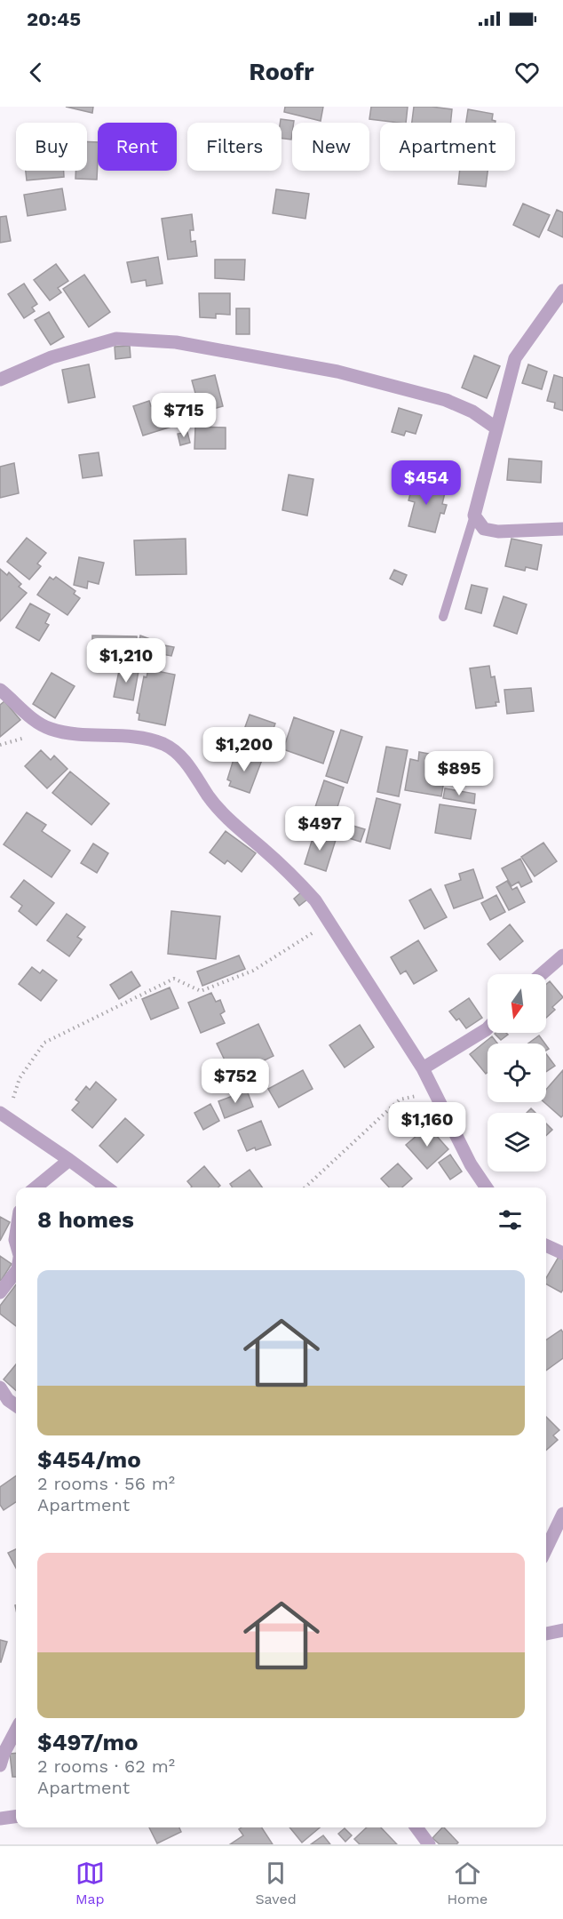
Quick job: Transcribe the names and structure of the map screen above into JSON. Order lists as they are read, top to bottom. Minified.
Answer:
{"north":"bottom","page":{"status":"20:45","header":"Roofr","chip":["Buy","Rent","Filters","New","Apartment"],"price":["$715","$454","$1,210","$1,200","$895","$497","$752","$1,160"],"heading":"8 homes","list":[{"name":"$454/mo","note":"2 rooms · 56 m² · Apartment"},{"name":"$497/mo","note":"2 rooms · 62 m² · Apartment"}],"tabs":["Map","Saved","Home"]}}
